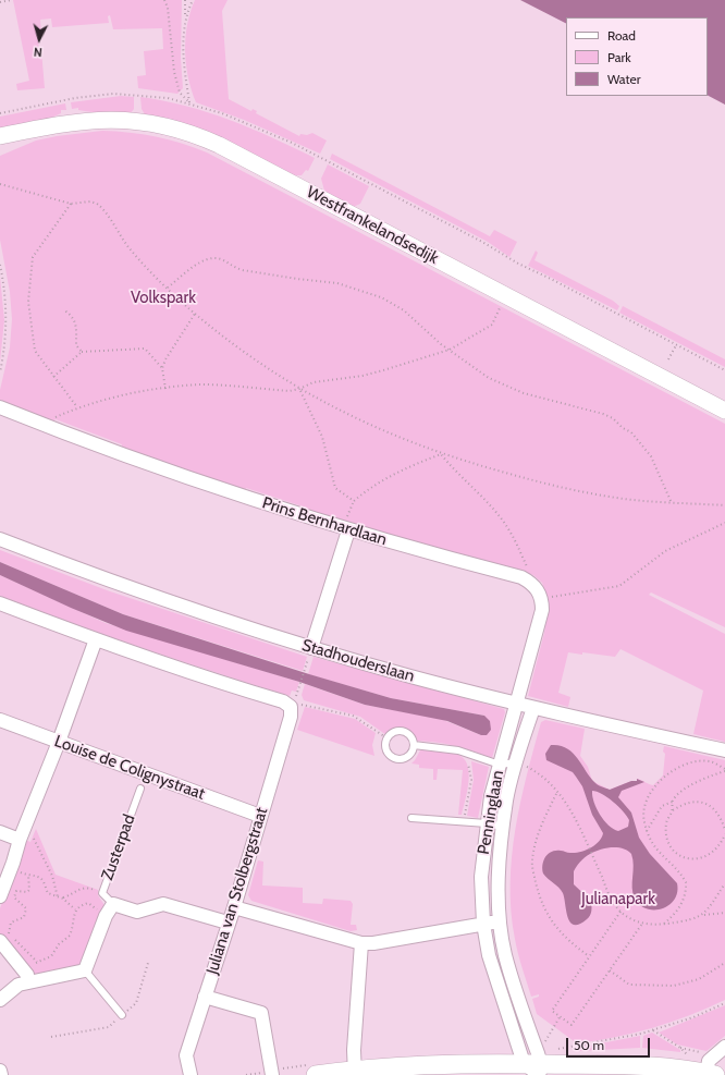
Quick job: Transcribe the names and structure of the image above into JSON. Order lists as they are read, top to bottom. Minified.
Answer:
{"streets":{"street":["Westfrankelandsedijk","Prins Bernhardlaan","Stadhouderslaan","Louise de Colignystraat","Penninglaan","Juliana van Stolbergstraat"],"lane":["Zusterpad"]},"crossings":[["Stadhouderslaan","Penninglaan"],["Louise de Colignystraat","Juliana van Stolbergstraat"]],"parks":["Volkspark","Julianapark"],"legend":["Road","Park","Water"],"scale_bar":"50 m","north":"bottom"}
